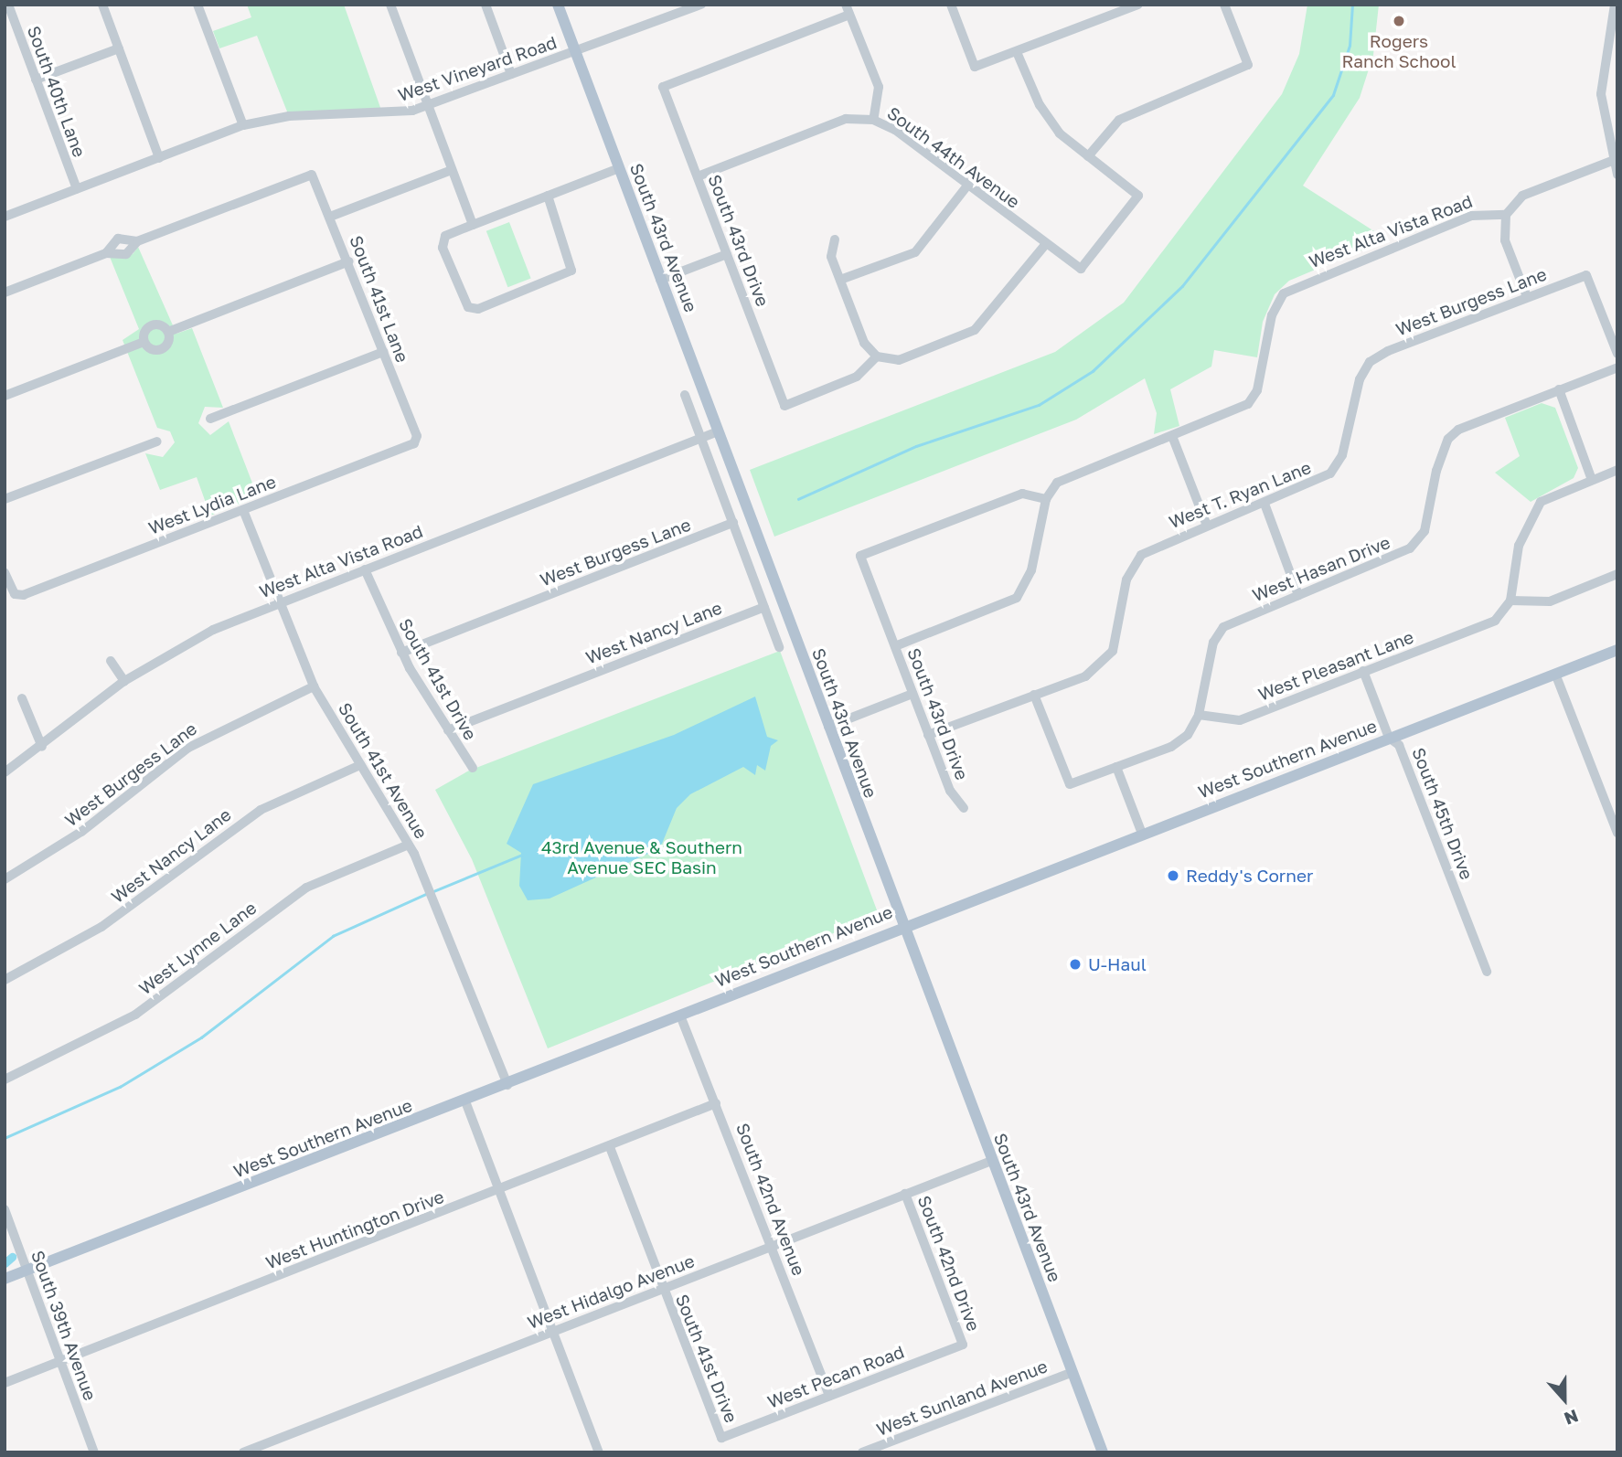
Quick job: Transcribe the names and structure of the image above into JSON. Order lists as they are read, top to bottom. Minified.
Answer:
{"streets":{"main road":["South 43rd Avenue","West Southern Avenue"],"street":["West Vineyard Road","South 40th Lane","South 44th Avenue","West Alta Vista Road","South 43rd Drive","South 41st Lane","West Burgess Lane","West T. Ryan Lane","West Lydia Lane","West Hasan Drive","West Nancy Lane","West Pleasant Lane","South 41st Drive","South 41st Avenue","South 45th Drive","West Lynne Lane","South 42nd Avenue","West Huntington Drive","South 42nd Drive","West Hidalgo Avenue","South 39th Avenue","West Pecan Road","West Sunland Avenue"]},"crossings":[["West Vineyard Road","South 40th Lane"],["West Vineyard Road","South 43rd Avenue"],["South 44th Avenue","South 43rd Drive"],["West Alta Vista Road","South 43rd Avenue"],["West Alta Vista Road","South 41st Drive"],["West Alta Vista Road","South 41st Avenue"],["South 43rd Avenue","West Southern Avenue"],["South 43rd Avenue","West Hidalgo Avenue"],["South 43rd Avenue","West Sunland Avenue"],["South 41st Lane","West Lydia Lane"],["West Burgess Lane","West T. Ryan Lane"],["West Burgess Lane","South 41st Drive"],["West Burgess Lane","South 41st Avenue"],["West Lydia Lane","South 41st Avenue"],["West Hasan Drive","West Pleasant Lane"],["West Nancy Lane","South 41st Drive"],["West Nancy Lane","South 41st Avenue"],["West Pleasant Lane","South 45th Drive"],["South 41st Drive","West Huntington Drive"],["South 41st Drive","West Hidalgo Avenue"],["South 41st Drive","West Pecan Road"],["West Southern Avenue","South 41st Avenue"],["West Southern Avenue","South 45th Drive"],["West Southern Avenue","South 42nd Avenue"],["West Southern Avenue","South 39th Avenue"],["South 41st Avenue","West Lynne Lane"],["South 42nd Avenue","West Huntington Drive"],["South 42nd Avenue","West Hidalgo Avenue"],["South 42nd Avenue","West Pecan Road"],["West Huntington Drive","South 39th Avenue"],["South 42nd Drive","West Hidalgo Avenue"],["South 42nd Drive","West Pecan Road"]],"parks":["43rd Avenue & Southern Avenue SEC Basin"],"places":["Rogers Ranch School","Reddy's Corner","U-Haul"],"north":"bottom"}
